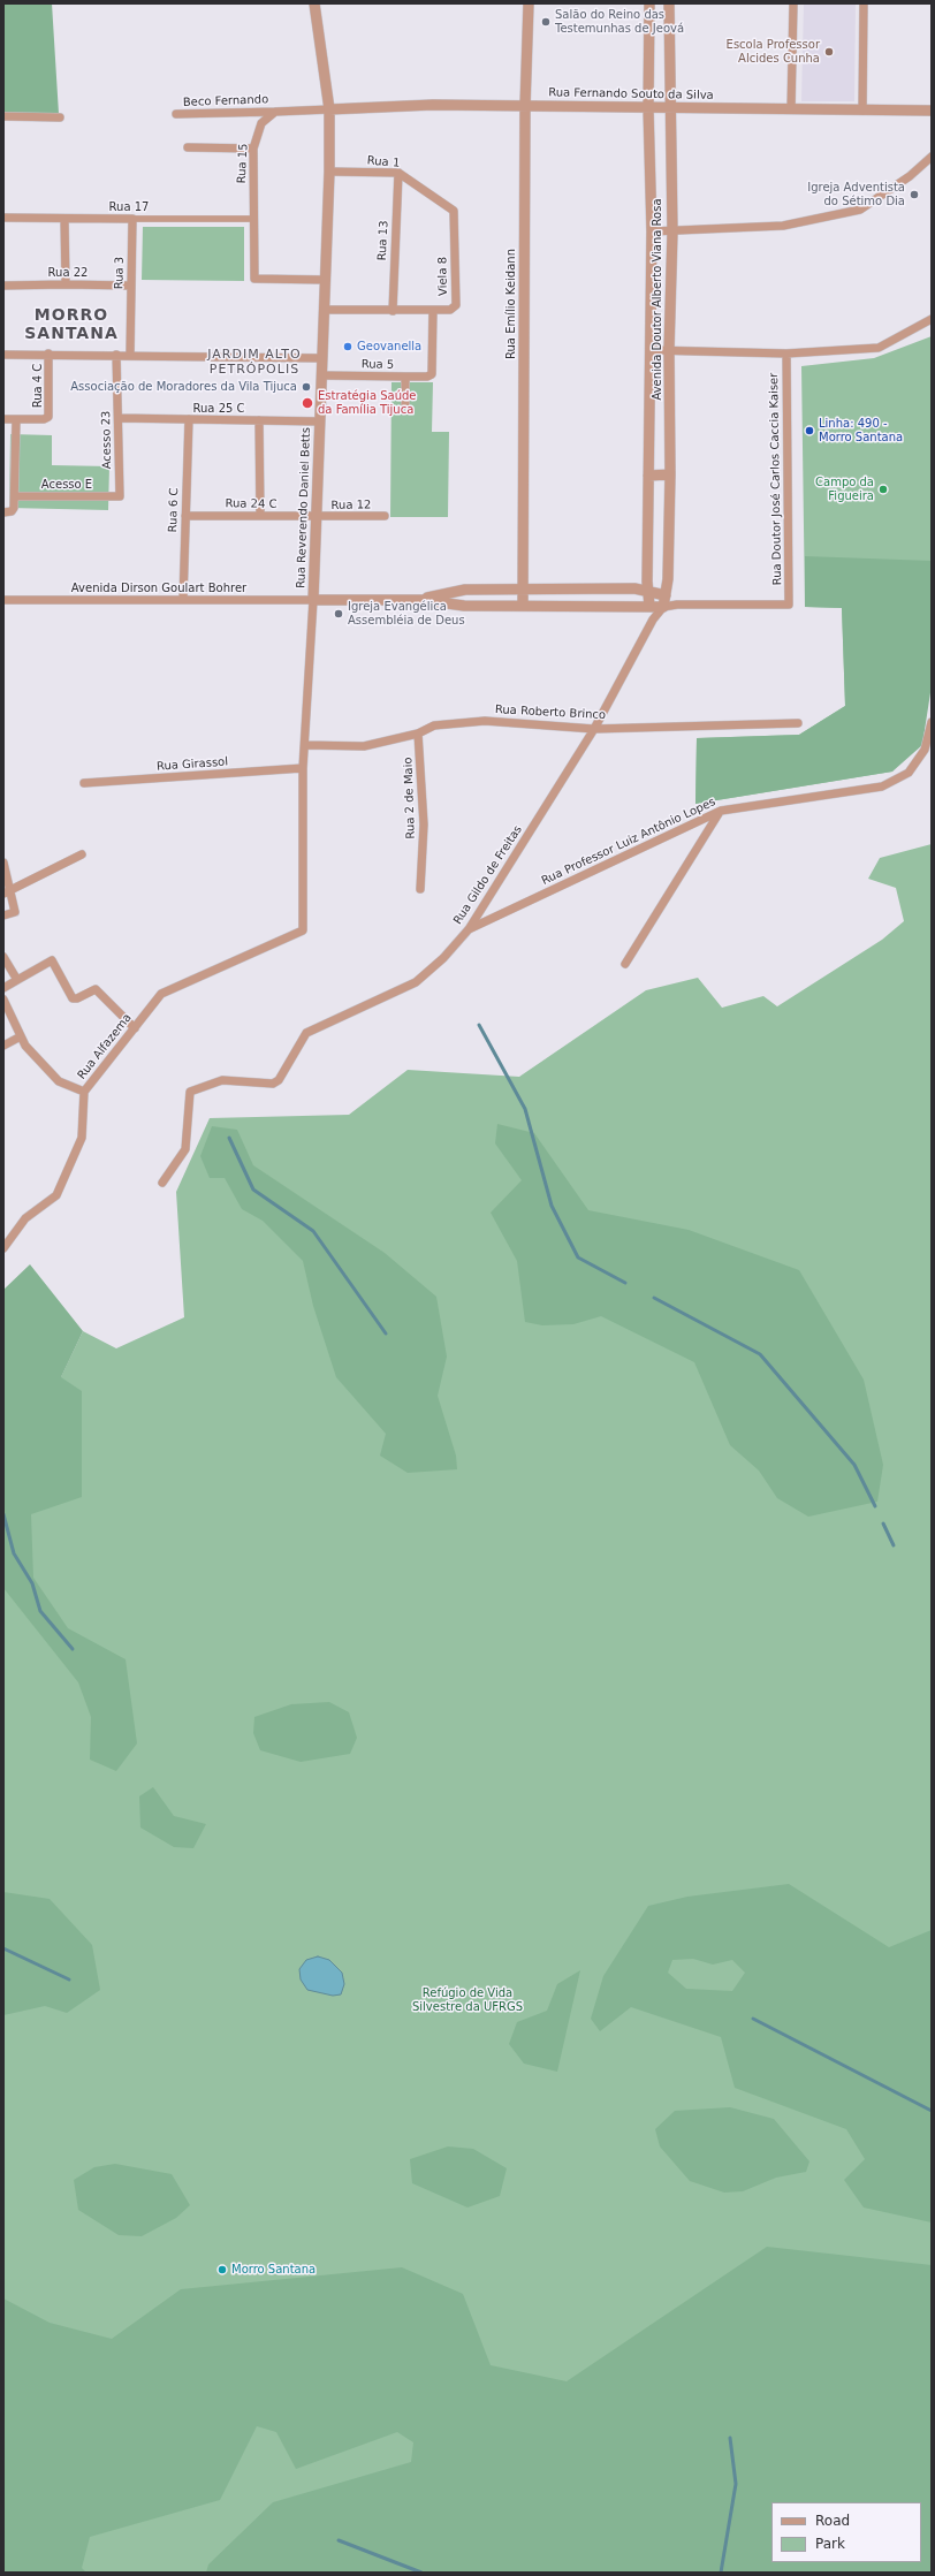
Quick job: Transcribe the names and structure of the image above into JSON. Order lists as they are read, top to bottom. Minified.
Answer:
{"streets":{"street":["Rua Fernando Souto da Silva","Beco Fernando","Rua 1","Rua 15","Rua 17","Rua 13","Rua 22","Rua 3","Viela 8","Avenida Doutor Alberto Viana Rosa","Rua Emílio Keidann","Rua 5","Rua 4 C","Rua 25 C","Acesso 23","Rua Doutor José Carlos Caccia Kaiser","Acesso E","Rua 24 C","Rua 12","Rua Reverendo Daniel Betts","Rua 6 C","Avenida Dirson Goulart Bohrer","Rua Roberto Brinco","Rua Girassol","Rua 2 de Maio","Rua Professor Luiz Antônio Lopes","Rua Gildo de Freitas","Rua Alfazema"]},"crossings":[["Rua Fernando Souto da Silva","Avenida Doutor Alberto Viana Rosa"],["Rua Fernando Souto da Silva","Rua Emílio Keidann"],["Rua Fernando Souto da Silva","Rua Reverendo Daniel Betts"],["Beco Fernando","Rua 15"],["Rua 1","Rua 13"],["Rua 1","Viela 8"],["Rua 1","Rua Reverendo Daniel Betts"],["Rua 15","Rua 17"],["Rua 15","Rua Reverendo Daniel Betts"],["Rua 17","Rua 3"],["Rua 13","Viela 8"],["Rua 22","Rua 3"],["Viela 8","Rua Reverendo Daniel Betts"],["Avenida Doutor Alberto Viana Rosa","Rua Gildo de Freitas"],["Rua 5","Rua Reverendo Daniel Betts"],["Rua 25 C","Acesso 23"],["Rua 25 C","Rua Reverendo Daniel Betts"],["Rua 25 C","Rua 6 C"],["Acesso 23","Acesso E"],["Rua 24 C","Rua 12"],["Rua 24 C","Rua Reverendo Daniel Betts"],["Rua 24 C","Rua 6 C"],["Rua 12","Rua Reverendo Daniel Betts"],["Rua Reverendo Daniel Betts","Avenida Dirson Goulart Bohrer"],["Rua Reverendo Daniel Betts","Rua Roberto Brinco"],["Rua Reverendo Daniel Betts","Rua Girassol"],["Rua Reverendo Daniel Betts","Rua Alfazema"],["Rua 6 C","Avenida Dirson Goulart Bohrer"],["Rua Roberto Brinco","Rua 2 de Maio"],["Rua Roberto Brinco","Rua Gildo de Freitas"],["Rua Professor Luiz Antônio Lopes","Rua Gildo de Freitas"]],"districts":["MORRO SANTANA","JARDIM ALTO PETRÓPOLIS"],"parks":["Refúgio de Vida Silvestre da UFRGS"],"places":["Salão do Reino das Testemunhas de Jeová","Escola Professor Alcides Cunha","Igreja Adventista do Sétimo Dia","Geovanella","Associação de Moradores da Vila Tijuca","Estratégia Saúde da Família Tijuca","Linha: 490 - Morro Santana","Campo da Figueira","Igreja Evangélica Assembléia de Deus","Morro Santana"],"legend":["Road","Park"]}
